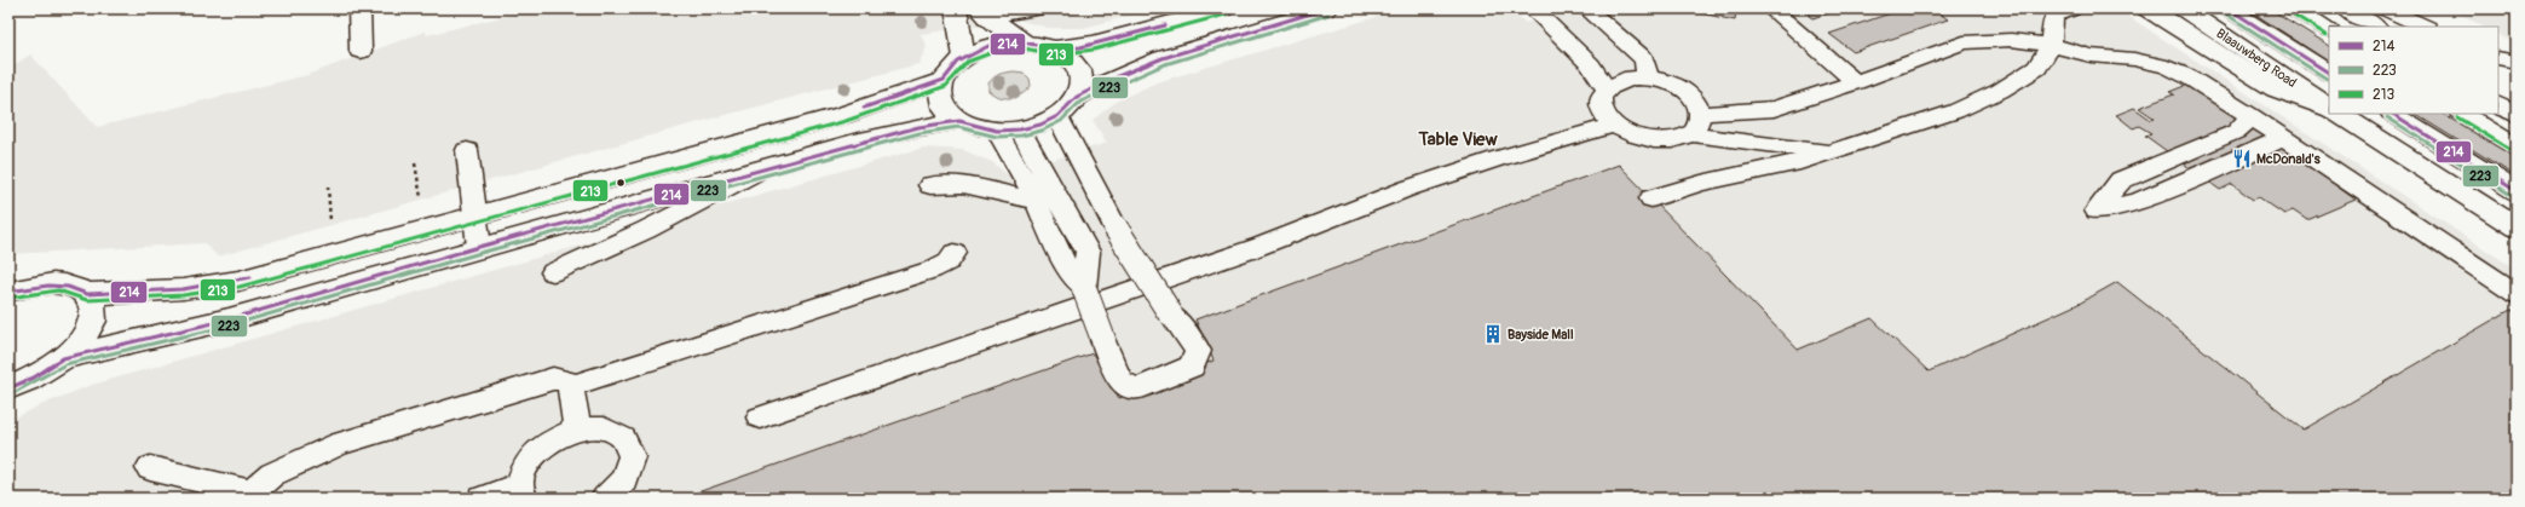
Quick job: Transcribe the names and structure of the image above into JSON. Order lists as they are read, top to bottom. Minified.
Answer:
{"streets":{"street":["Blaauwberg Road"]},"districts":["Table View"],"places":{"restaurant":["McDonald's"],"building":["Bayside Mall"]},"lines":["transit line 214","transit line 223","transit line 213"],"legend":["214","223","213"]}
